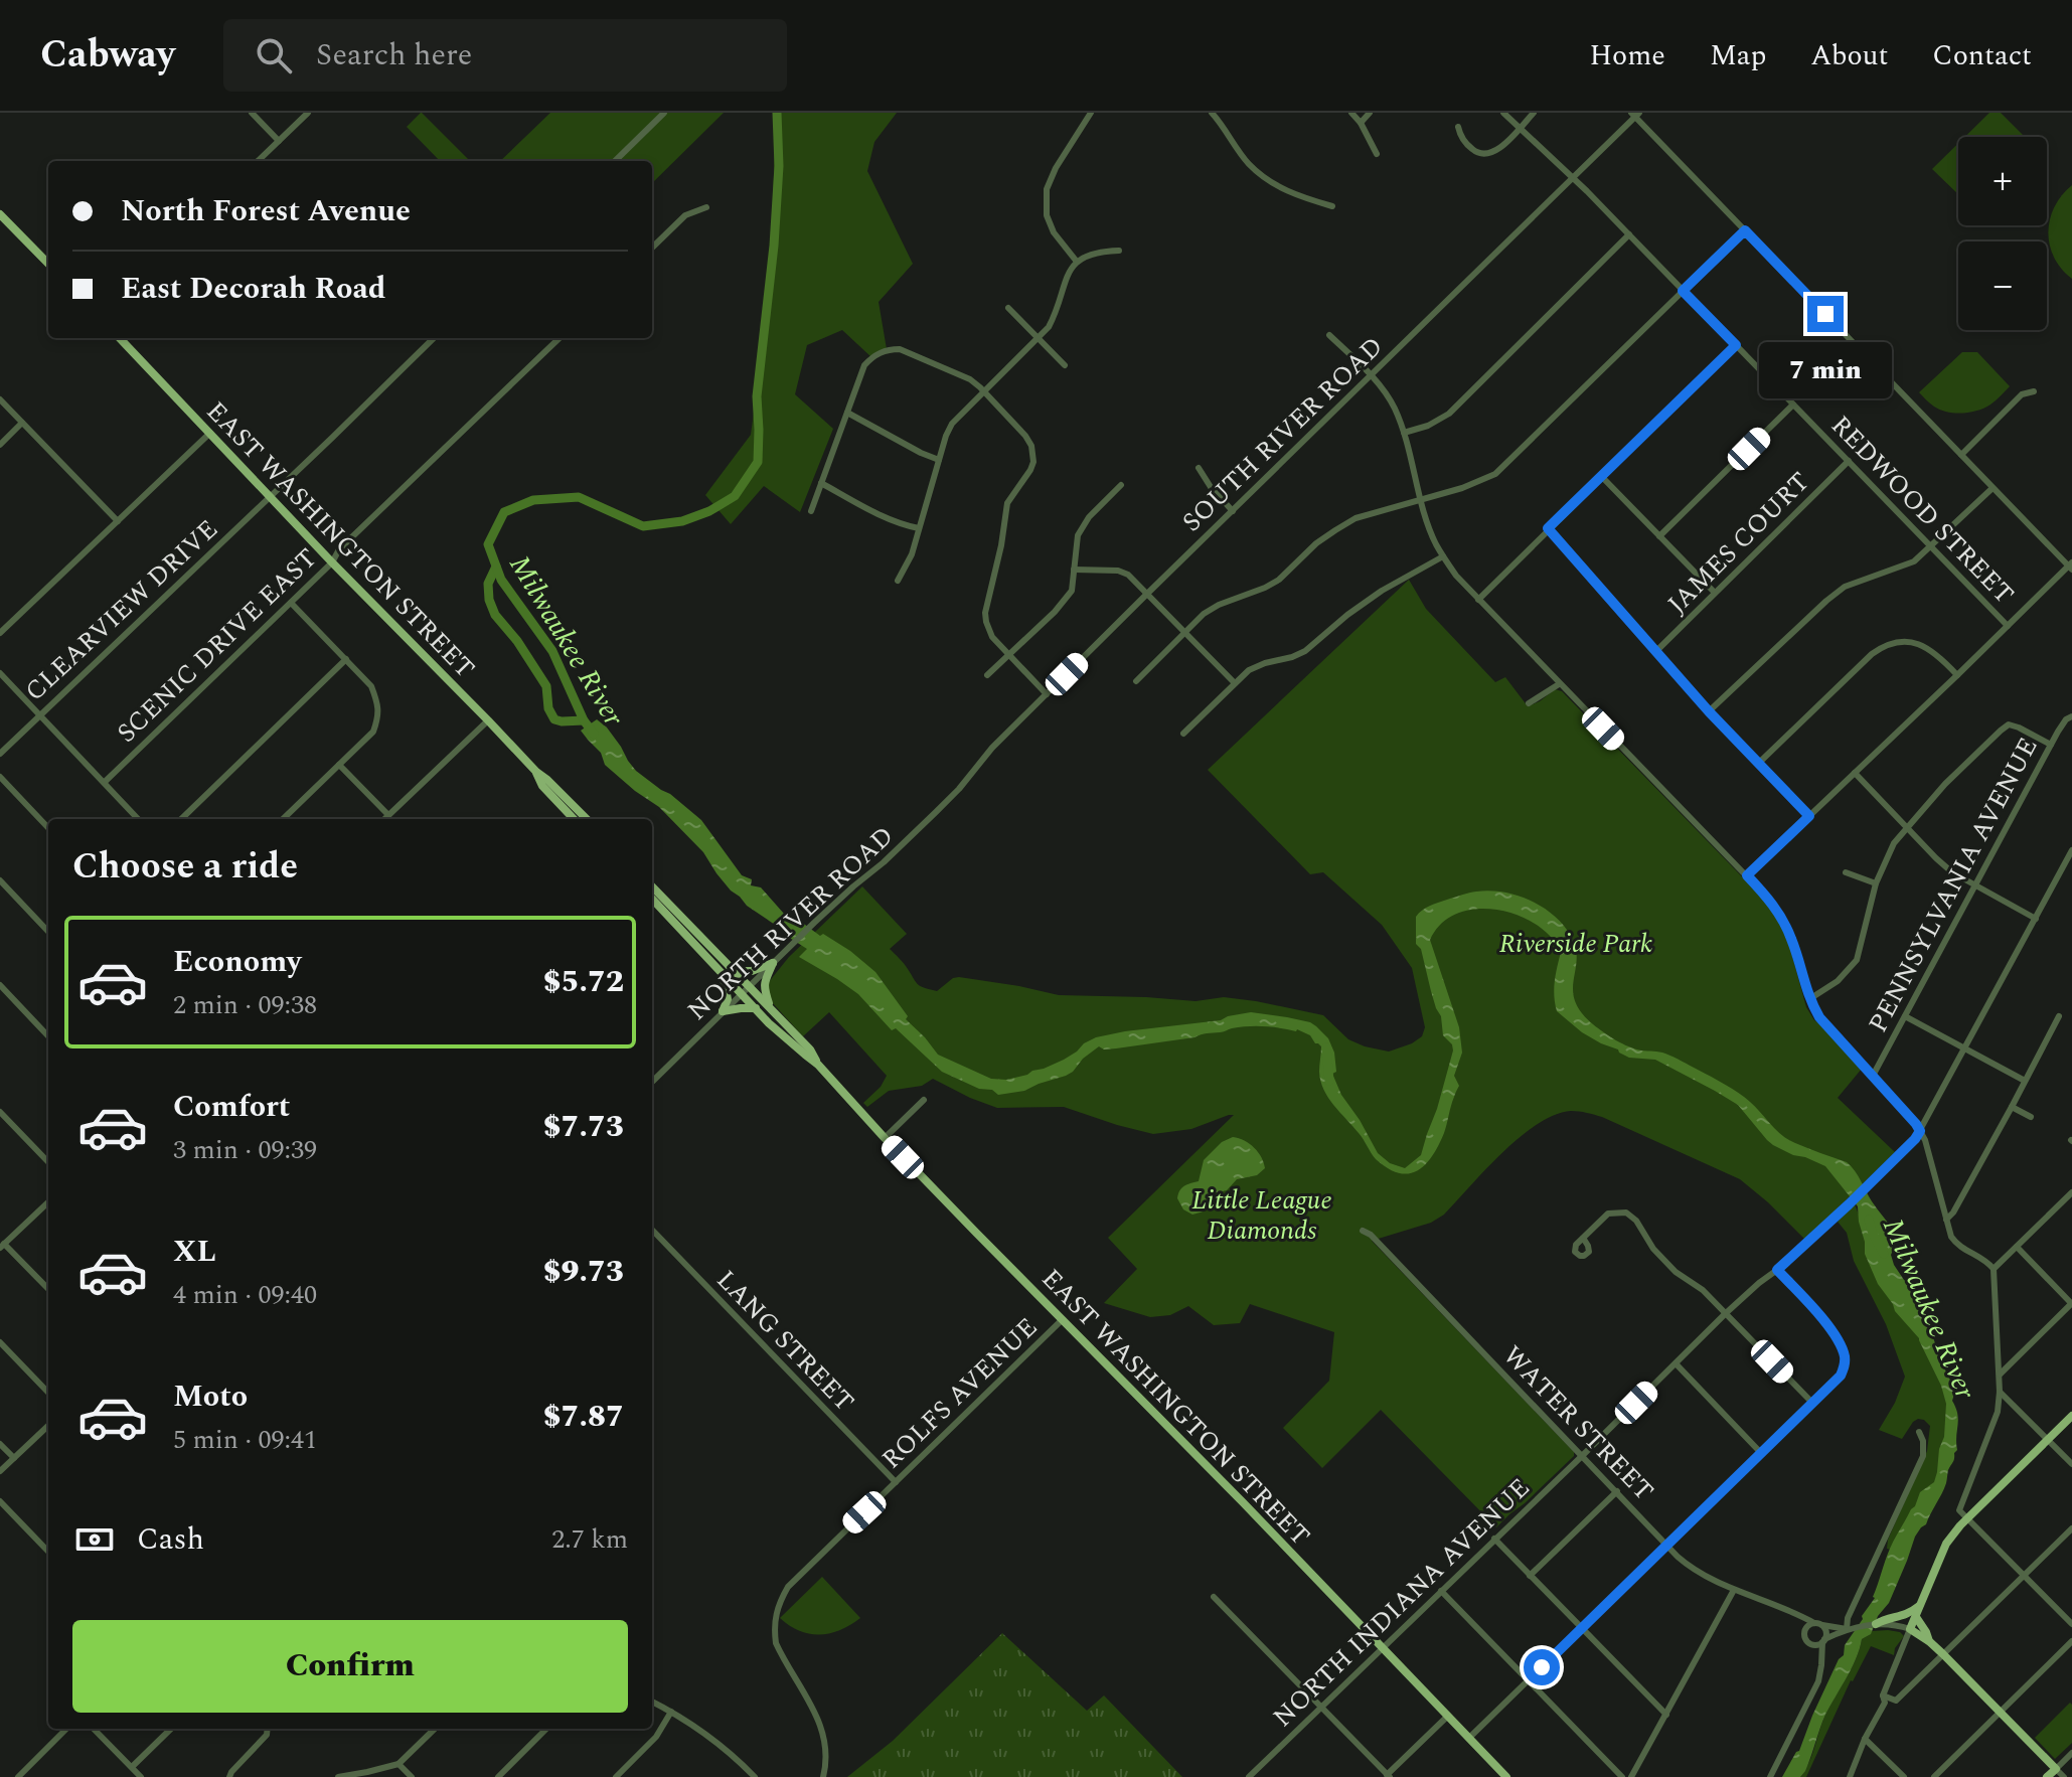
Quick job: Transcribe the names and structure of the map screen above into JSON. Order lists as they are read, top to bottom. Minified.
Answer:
{"streets":{"main road":["EAST WASHINGTON STREET"],"street":["SOUTH RIVER ROAD","REDWOOD STREET","JAMES COURT","CLEARVIEW DRIVE","SCENIC DRIVE EAST","PENNSYLVANIA AVENUE","NORTH RIVER ROAD","LANG STREET","ROLFS AVENUE","WATER STREET","NORTH INDIANA AVENUE"]},"crossings":[["SOUTH RIVER ROAD","REDWOOD STREET"],["SOUTH RIVER ROAD","NORTH RIVER ROAD"],["REDWOOD STREET","JAMES COURT"],["EAST WASHINGTON STREET","CLEARVIEW DRIVE"],["EAST WASHINGTON STREET","SCENIC DRIVE EAST"],["EAST WASHINGTON STREET","NORTH RIVER ROAD"],["EAST WASHINGTON STREET","ROLFS AVENUE"],["EAST WASHINGTON STREET","NORTH INDIANA AVENUE"],["LANG STREET","ROLFS AVENUE"],["WATER STREET","NORTH INDIANA AVENUE"]],"water":["Milwaukee River"],"parks":["Riverside Park","Little League Diamonds"],"page":{"header":"Cabway","search":"Search here","nav":["Home","Map","About","Contact"],"map_buttons":["+","−"],"banner":["North Forest Avenue","East Decorah Road"],"bubble":"7 min","heading":"Choose a ride","list":[{"name":"Economy","note":"2 min · 09:38","value":"$5.72"},{"name":"Comfort","note":"3 min · 09:39","value":"$7.73"},{"name":"XL","note":"4 min · 09:40","value":"$9.73"},{"name":"Moto","note":"5 min · 09:41","value":"$7.87"}],"pay":["Cash","2.7 km"],"buttons":"Confirm"}}
